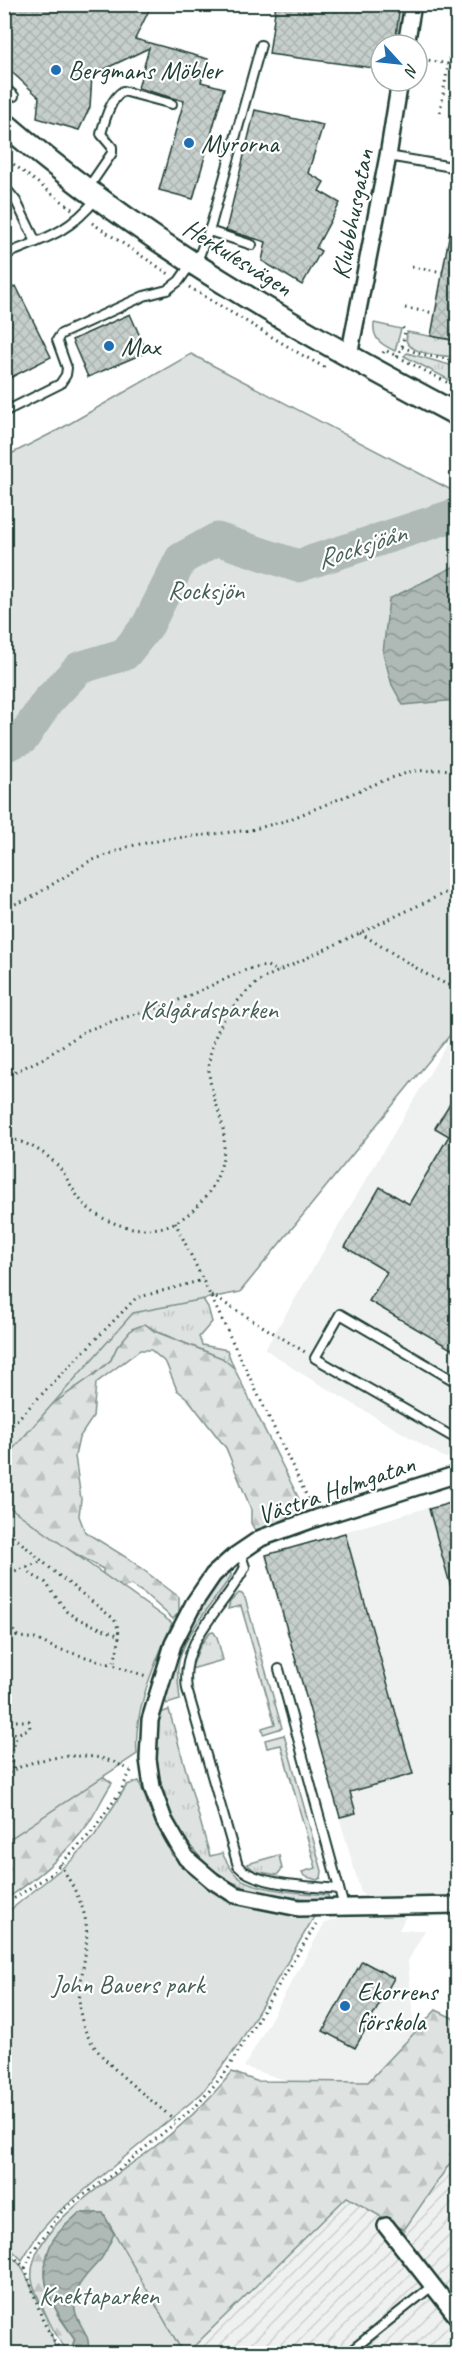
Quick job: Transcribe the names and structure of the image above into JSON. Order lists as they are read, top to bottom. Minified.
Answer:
{"streets":{"main road":["Herkulesvägen"],"street":["Klubbhusgatan","Västra Holmgatan"]},"crossings":[["Klubbhusgatan","Herkulesvägen"]],"water":["Rocksjöån"],"parks":["Rocksjön","Kålgårdsparken","John Bauers park","Knektaparken"],"places":["Bergmans Möbler","Myrorna","Max","Ekorrens förskola"],"north":"bottom right"}
